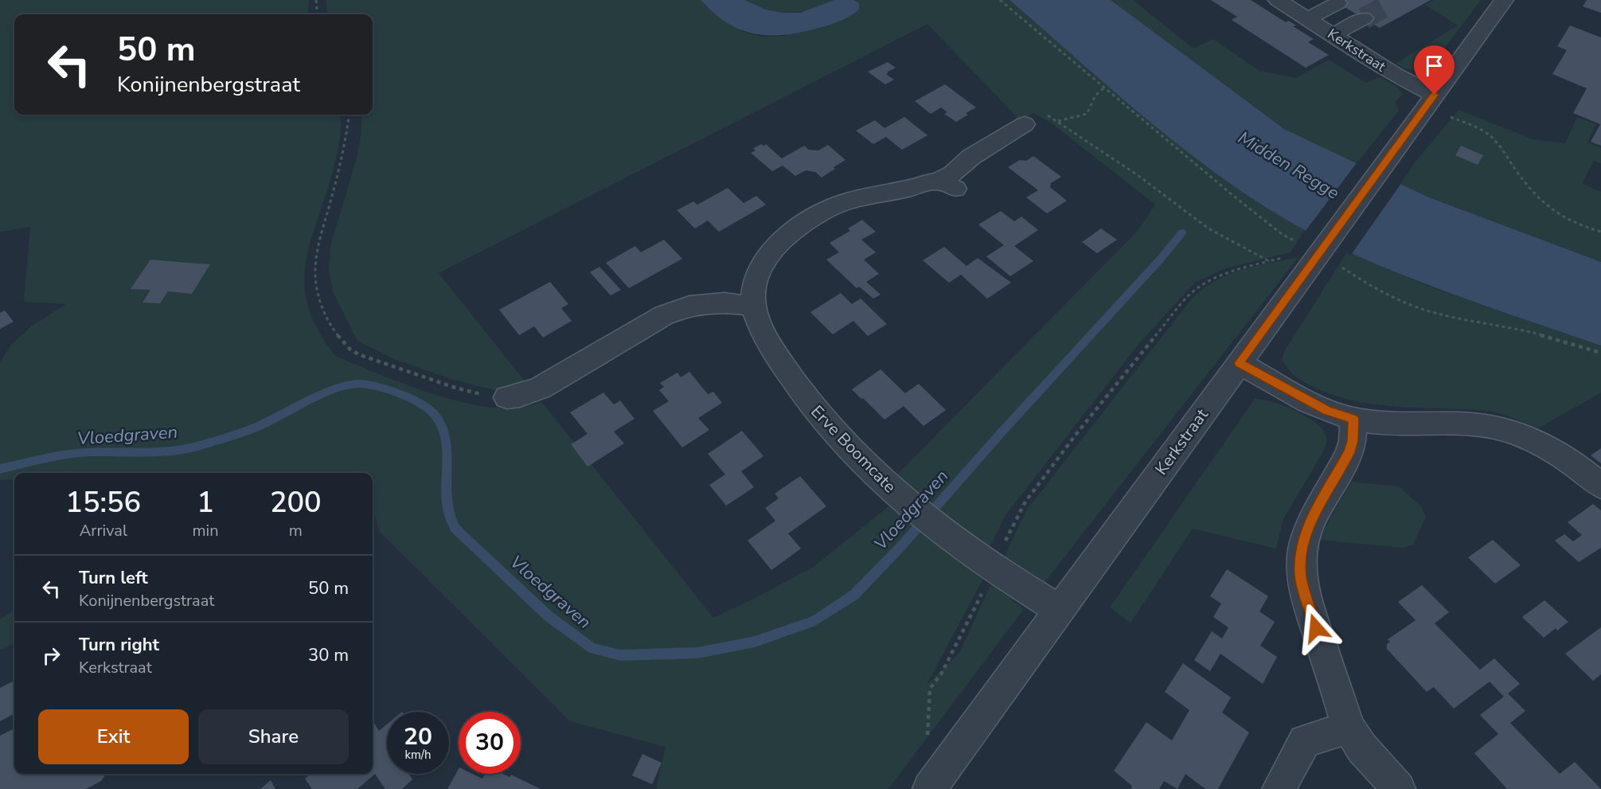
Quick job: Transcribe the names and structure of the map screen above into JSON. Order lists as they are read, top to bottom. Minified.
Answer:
{"streets":{"street":["Kerkstraat","Erve Boomcate"]},"crossings":[["Kerkstraat","Erve Boomcate"]],"water":["Midden Regge","Vloedgraven"],"page":{"turn":["50 m","Konijnenbergstraat"],"eta":["15:56","Arrival","1","min","200","m"],"list":[{"name":"Turn left","note":"Konijnenbergstraat","value":"50 m"},{"name":"Turn right","note":"Kerkstraat","value":"30 m"}],"buttons":["Exit","Share"],"speed":"20 km/h","limit":"30"}}
